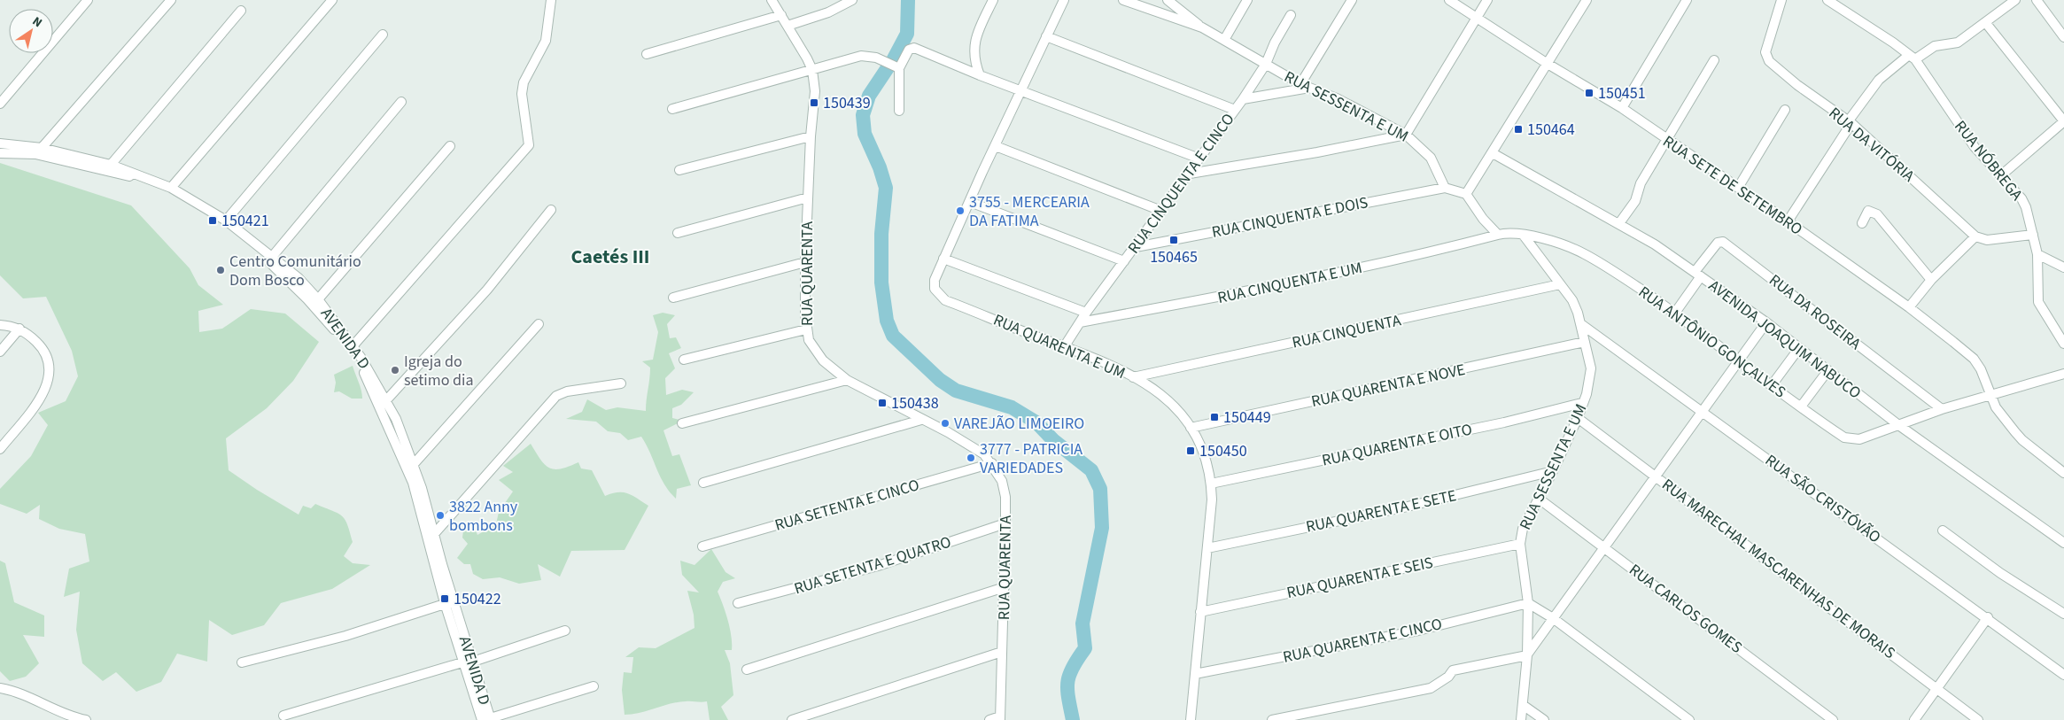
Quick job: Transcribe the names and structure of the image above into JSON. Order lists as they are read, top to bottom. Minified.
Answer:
{"streets":{"street":["RUA SESSENTA E UM","RUA DA VITÓRIA","RUA NÓBREGA","RUA CINQUENTA E CINCO","RUA SETE DE SETEMBRO","RUA CINQUENTA E DOIS","RUA QUARENTA","RUA CINQUENTA E UM","RUA DA ROSEIRA","RUA CINQUENTA","AVENIDA D","AVENIDA JOAQUIM NABUCO","RUA ANTÔNIO GONÇALVES","RUA QUARENTA E UM","RUA QUARENTA E NOVE","RUA QUARENTA E OITO","RUA SÃO CRISTÓVÃO","RUA SETENTA E CINCO","RUA QUARENTA E SETE","RUA SETENTA E QUATRO","RUA MARECHAL MASCARENHAS DE MORAIS","RUA QUARENTA E SEIS","RUA CARLOS GOMES","RUA QUARENTA E CINCO"]},"crossings":[["RUA SESSENTA E UM","RUA CINQUENTA E CINCO"],["RUA SESSENTA E UM","RUA CINQUENTA E DOIS"],["RUA SESSENTA E UM","RUA CINQUENTA"],["RUA SESSENTA E UM","RUA ANTÔNIO GONÇALVES"],["RUA SESSENTA E UM","RUA QUARENTA E NOVE"],["RUA SESSENTA E UM","RUA QUARENTA E OITO"],["RUA SESSENTA E UM","RUA SÃO CRISTÓVÃO"],["RUA SESSENTA E UM","RUA QUARENTA E SETE"],["RUA SESSENTA E UM","RUA MARECHAL MASCARENHAS DE MORAIS"],["RUA SESSENTA E UM","RUA QUARENTA E SEIS"],["RUA SESSENTA E UM","RUA CARLOS GOMES"],["RUA SESSENTA E UM","RUA QUARENTA E CINCO"],["RUA CINQUENTA E CINCO","RUA CINQUENTA E DOIS"],["RUA CINQUENTA E CINCO","RUA CINQUENTA E UM"],["RUA CINQUENTA E CINCO","RUA QUARENTA E UM"],["RUA SETE DE SETEMBRO","RUA ANTÔNIO GONÇALVES"],["RUA QUARENTA","RUA SETENTA E CINCO"],["RUA QUARENTA","RUA SETENTA E QUATRO"],["RUA DA ROSEIRA","AVENIDA JOAQUIM NABUCO"],["RUA DA ROSEIRA","RUA ANTÔNIO GONÇALVES"],["RUA CINQUENTA","RUA QUARENTA E UM"],["AVENIDA JOAQUIM NABUCO","RUA ANTÔNIO GONÇALVES"],["RUA QUARENTA E UM","RUA QUARENTA E NOVE"],["RUA QUARENTA E UM","RUA QUARENTA E OITO"],["RUA QUARENTA E UM","RUA QUARENTA E SETE"],["RUA QUARENTA E UM","RUA QUARENTA E SEIS"],["RUA QUARENTA E UM","RUA QUARENTA E CINCO"]],"districts":["Caetés III"],"places":{"transit":["150451","150439","150464","150421","150465","150438","150449","150450","150422"],"other":["3755 - MERCEARIA DA FATIMA","Centro Comunitário Dom Bosco","Igreja do setimo dia","VAREJÃO LIMOEIRO","3777 - PATRICIA VARIEDADES","3822 Anny bombons"]},"north":"top right"}
